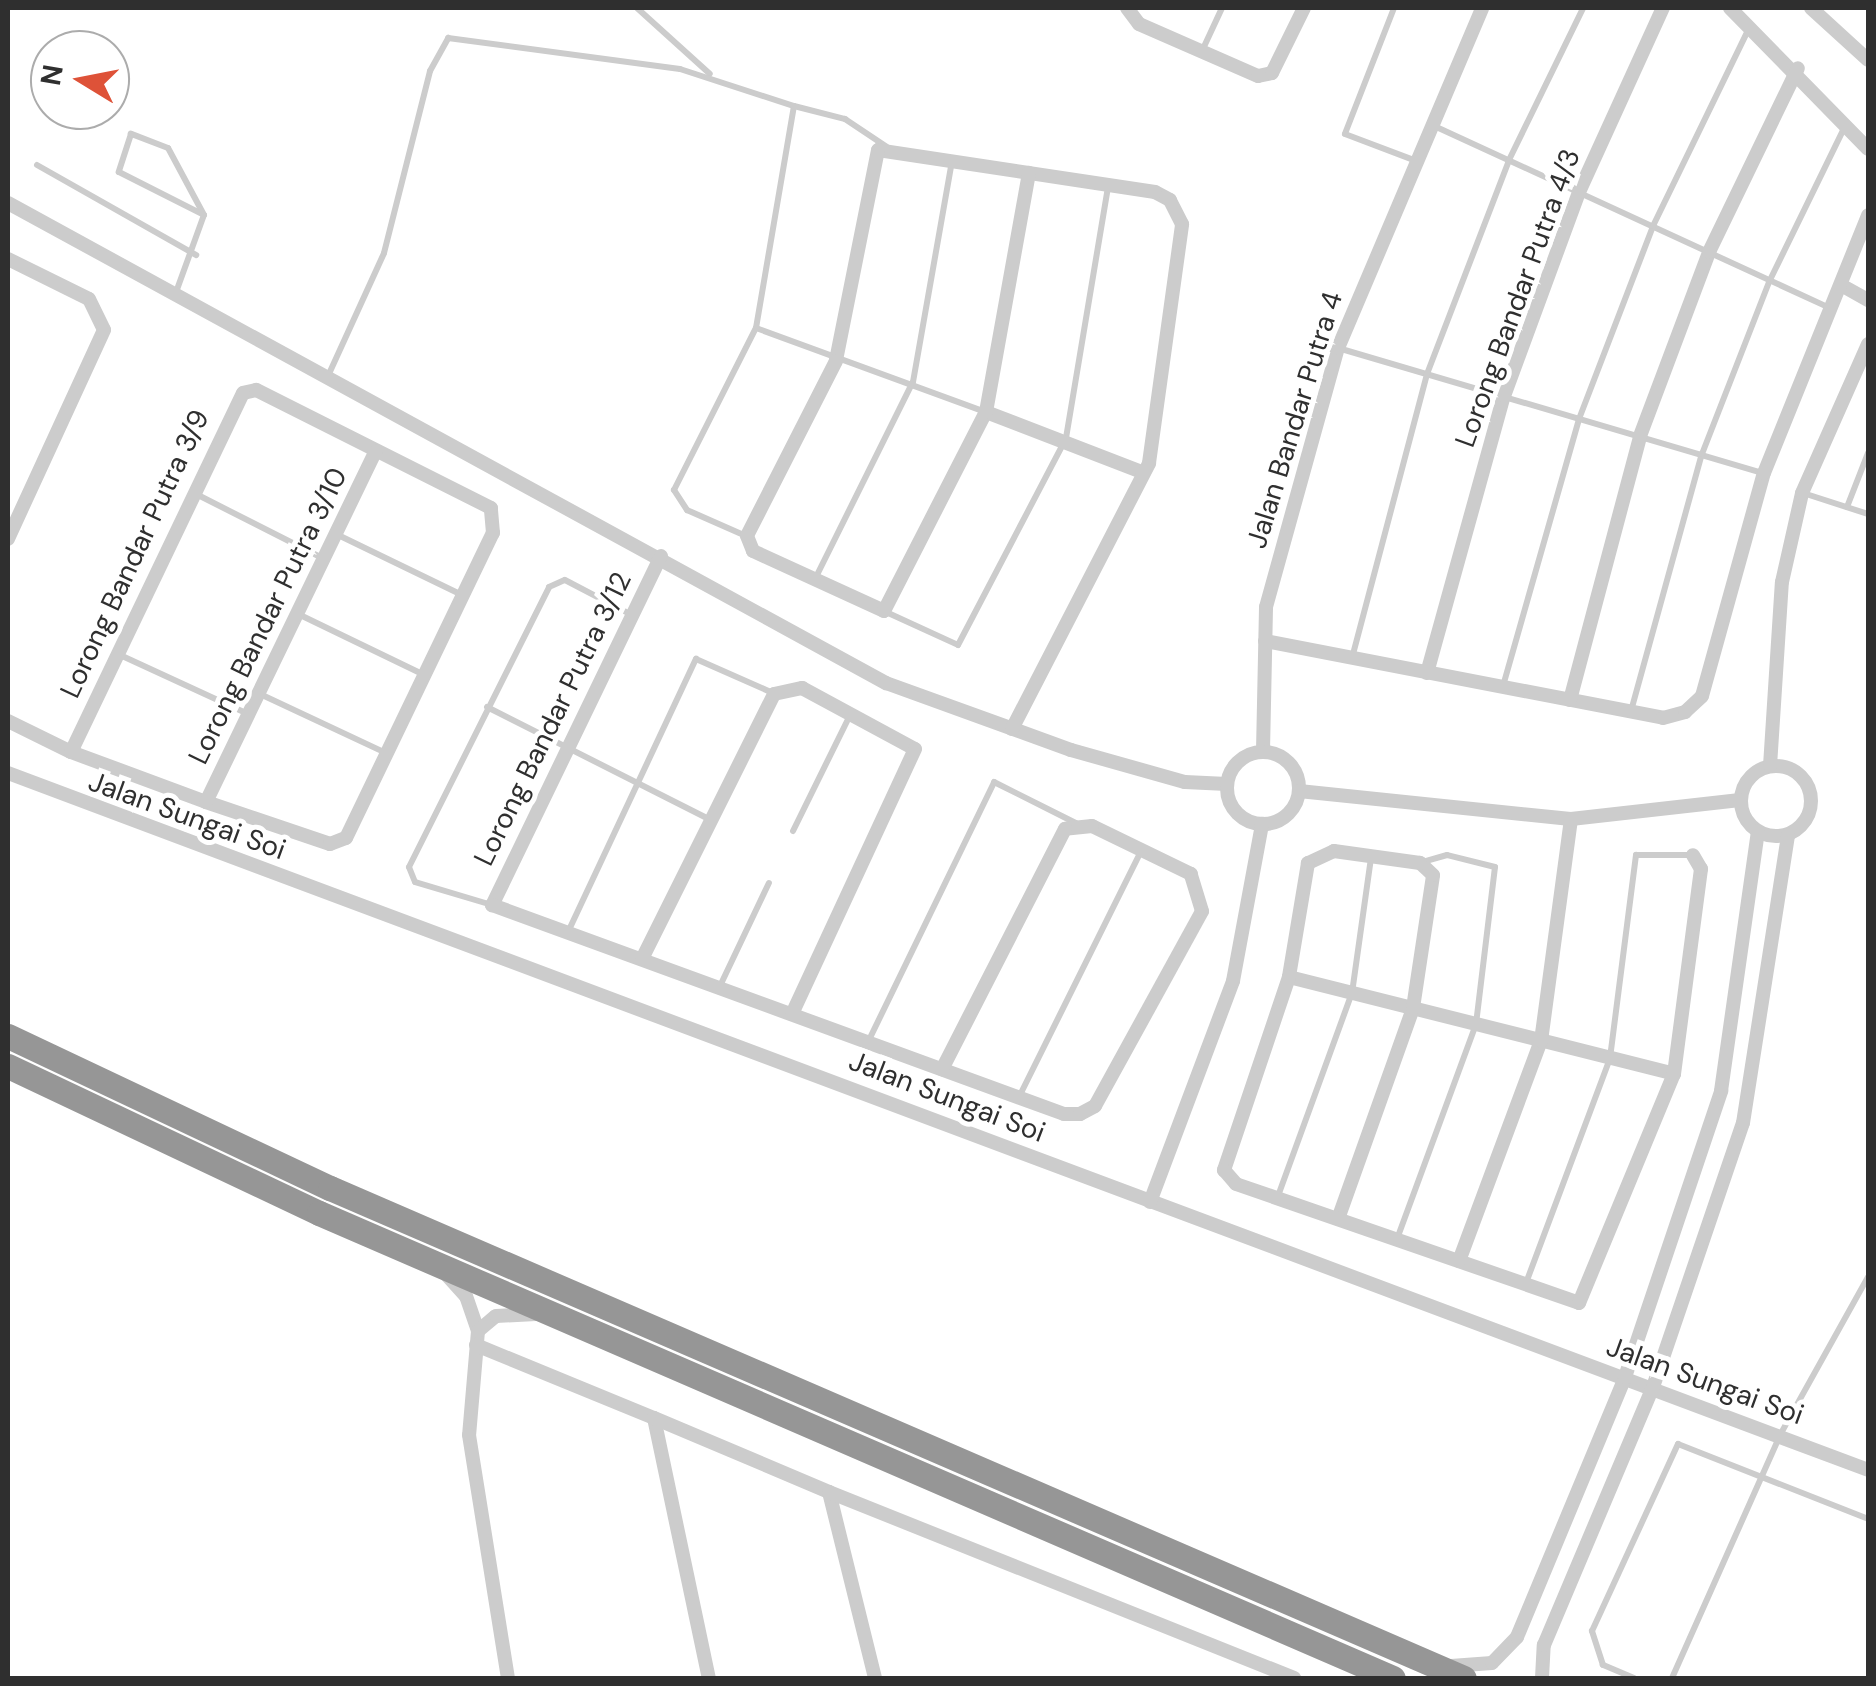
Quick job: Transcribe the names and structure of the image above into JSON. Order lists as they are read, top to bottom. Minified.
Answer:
{"streets":{"street":["Lorong Bandar Putra 4/3","Jalan Bandar Putra 4","Lorong Bandar Putra 3/9","Lorong Bandar Putra 3/10","Lorong Bandar Putra 3/12","Jalan Sungai Soi"]},"crossings":[["Lorong Bandar Putra 3/9","Lorong Bandar Putra 3/10"]],"north":"left"}
